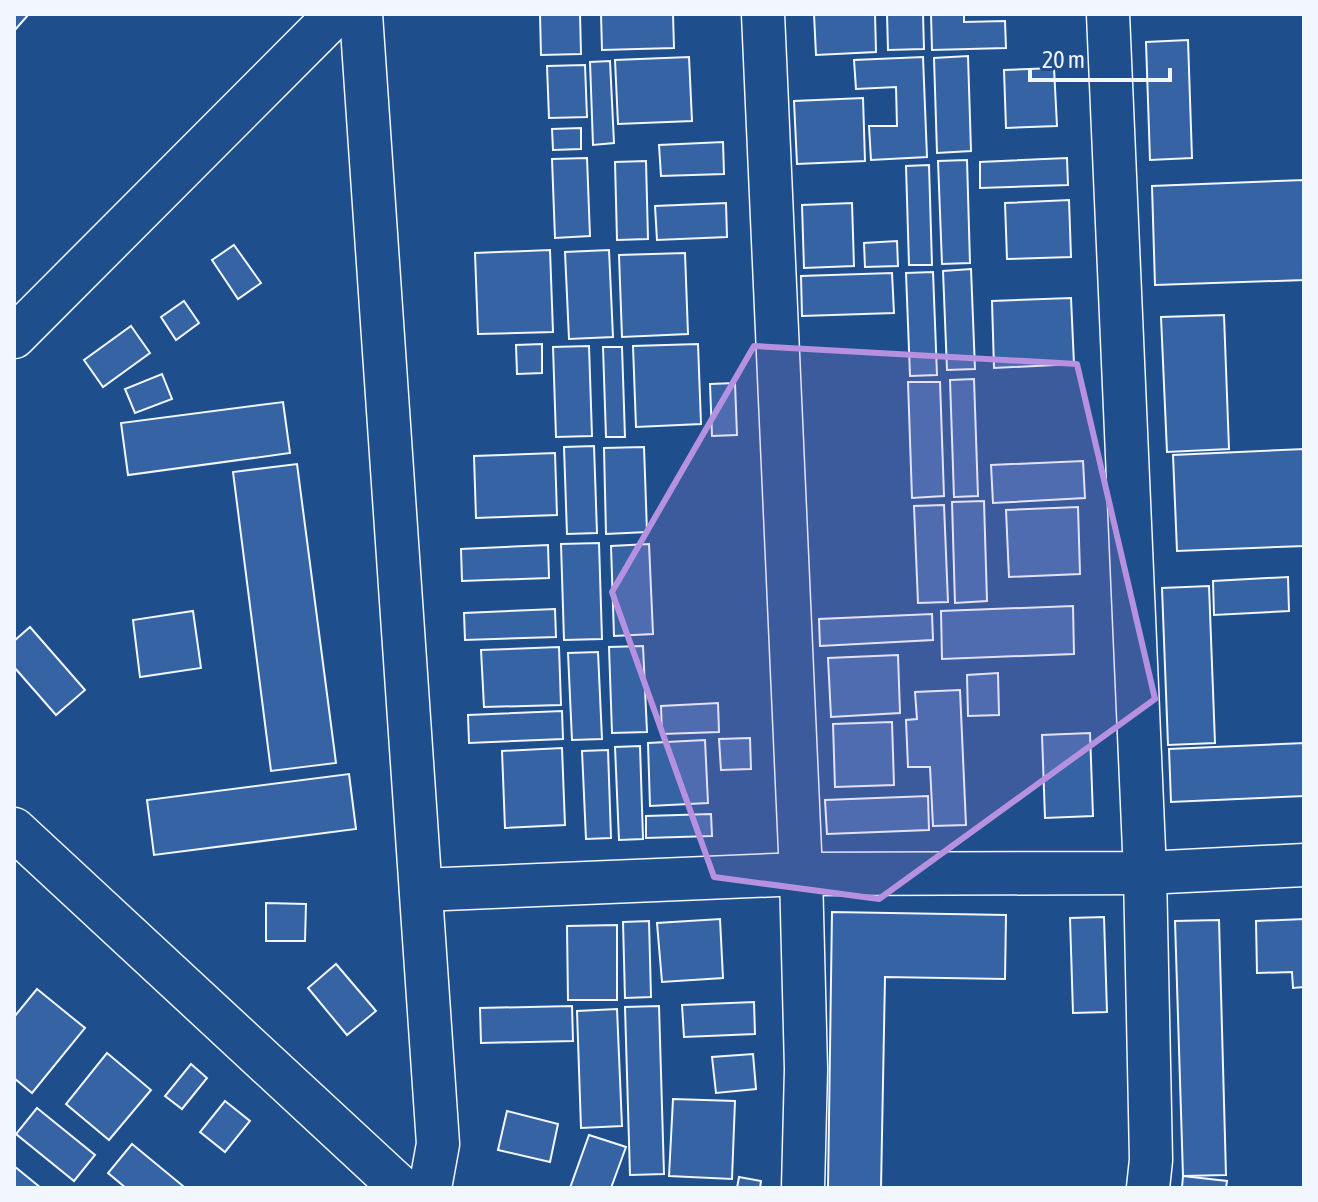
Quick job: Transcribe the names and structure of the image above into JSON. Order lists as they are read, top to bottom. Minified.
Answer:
{"scale_bar":"20 m"}
